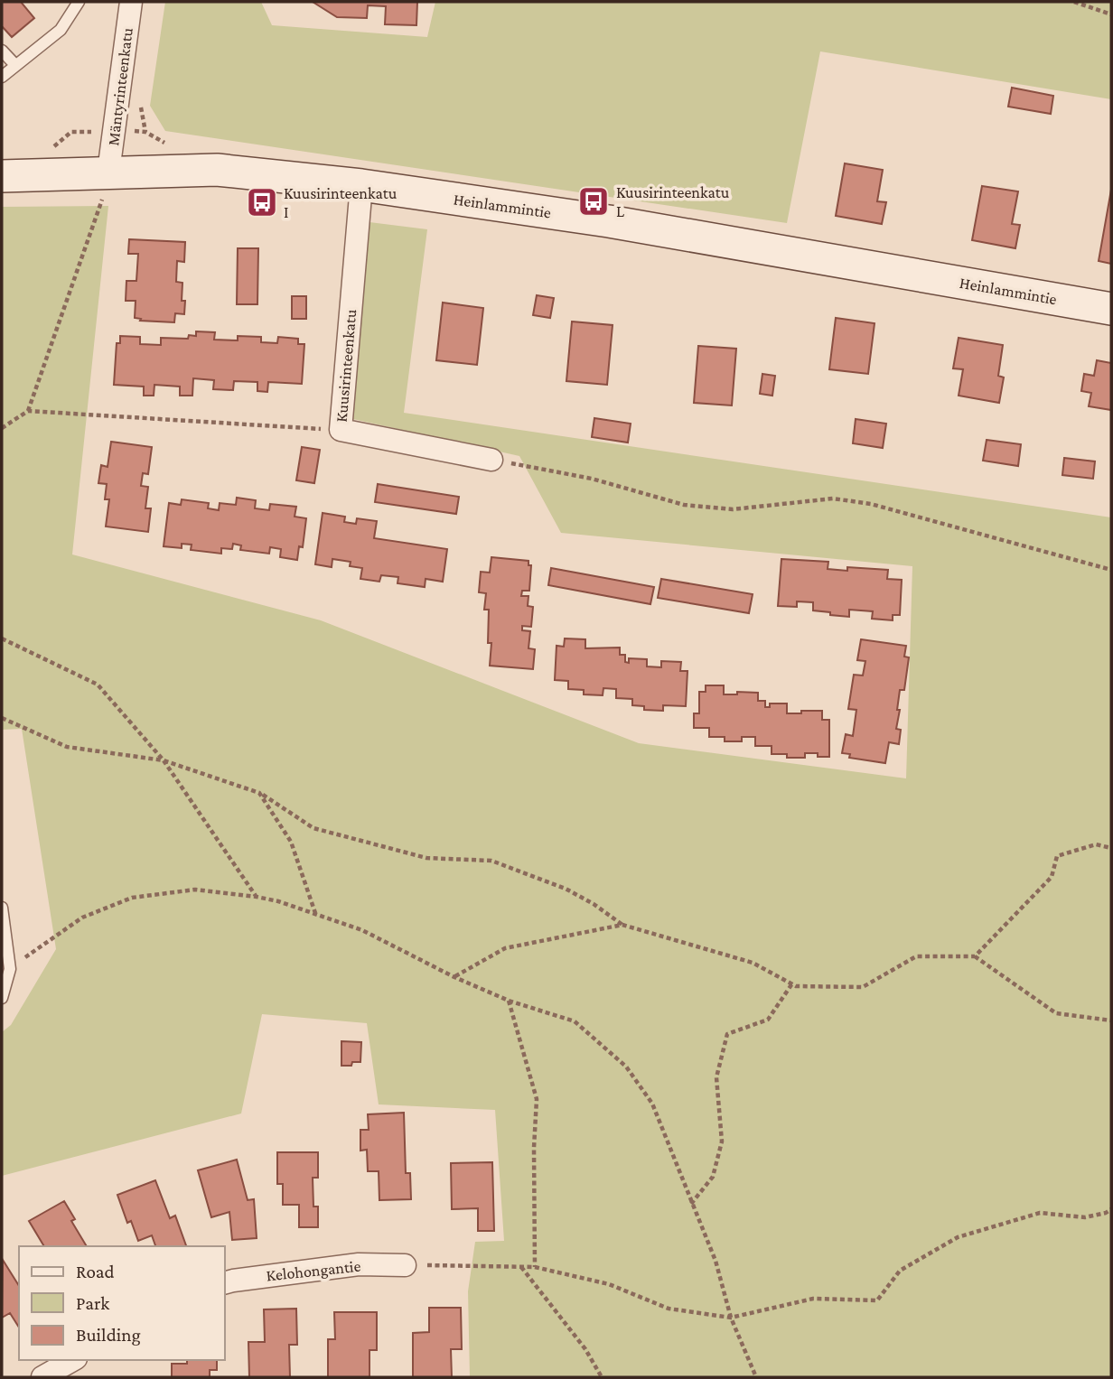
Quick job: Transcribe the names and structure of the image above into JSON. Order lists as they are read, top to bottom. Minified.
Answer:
{"streets":{"street":["Mäntyrinteenkatu","Heinlammintie","Kuusirinteenkatu","Kelohongantie"]},"crossings":[["Mäntyrinteenkatu","Heinlammintie"],["Heinlammintie","Kuusirinteenkatu"]],"places":{"bus stop":["Kuusirinteenkatu L","Kuusirinteenkatu I"]},"legend":["Road","Park","Building"]}
